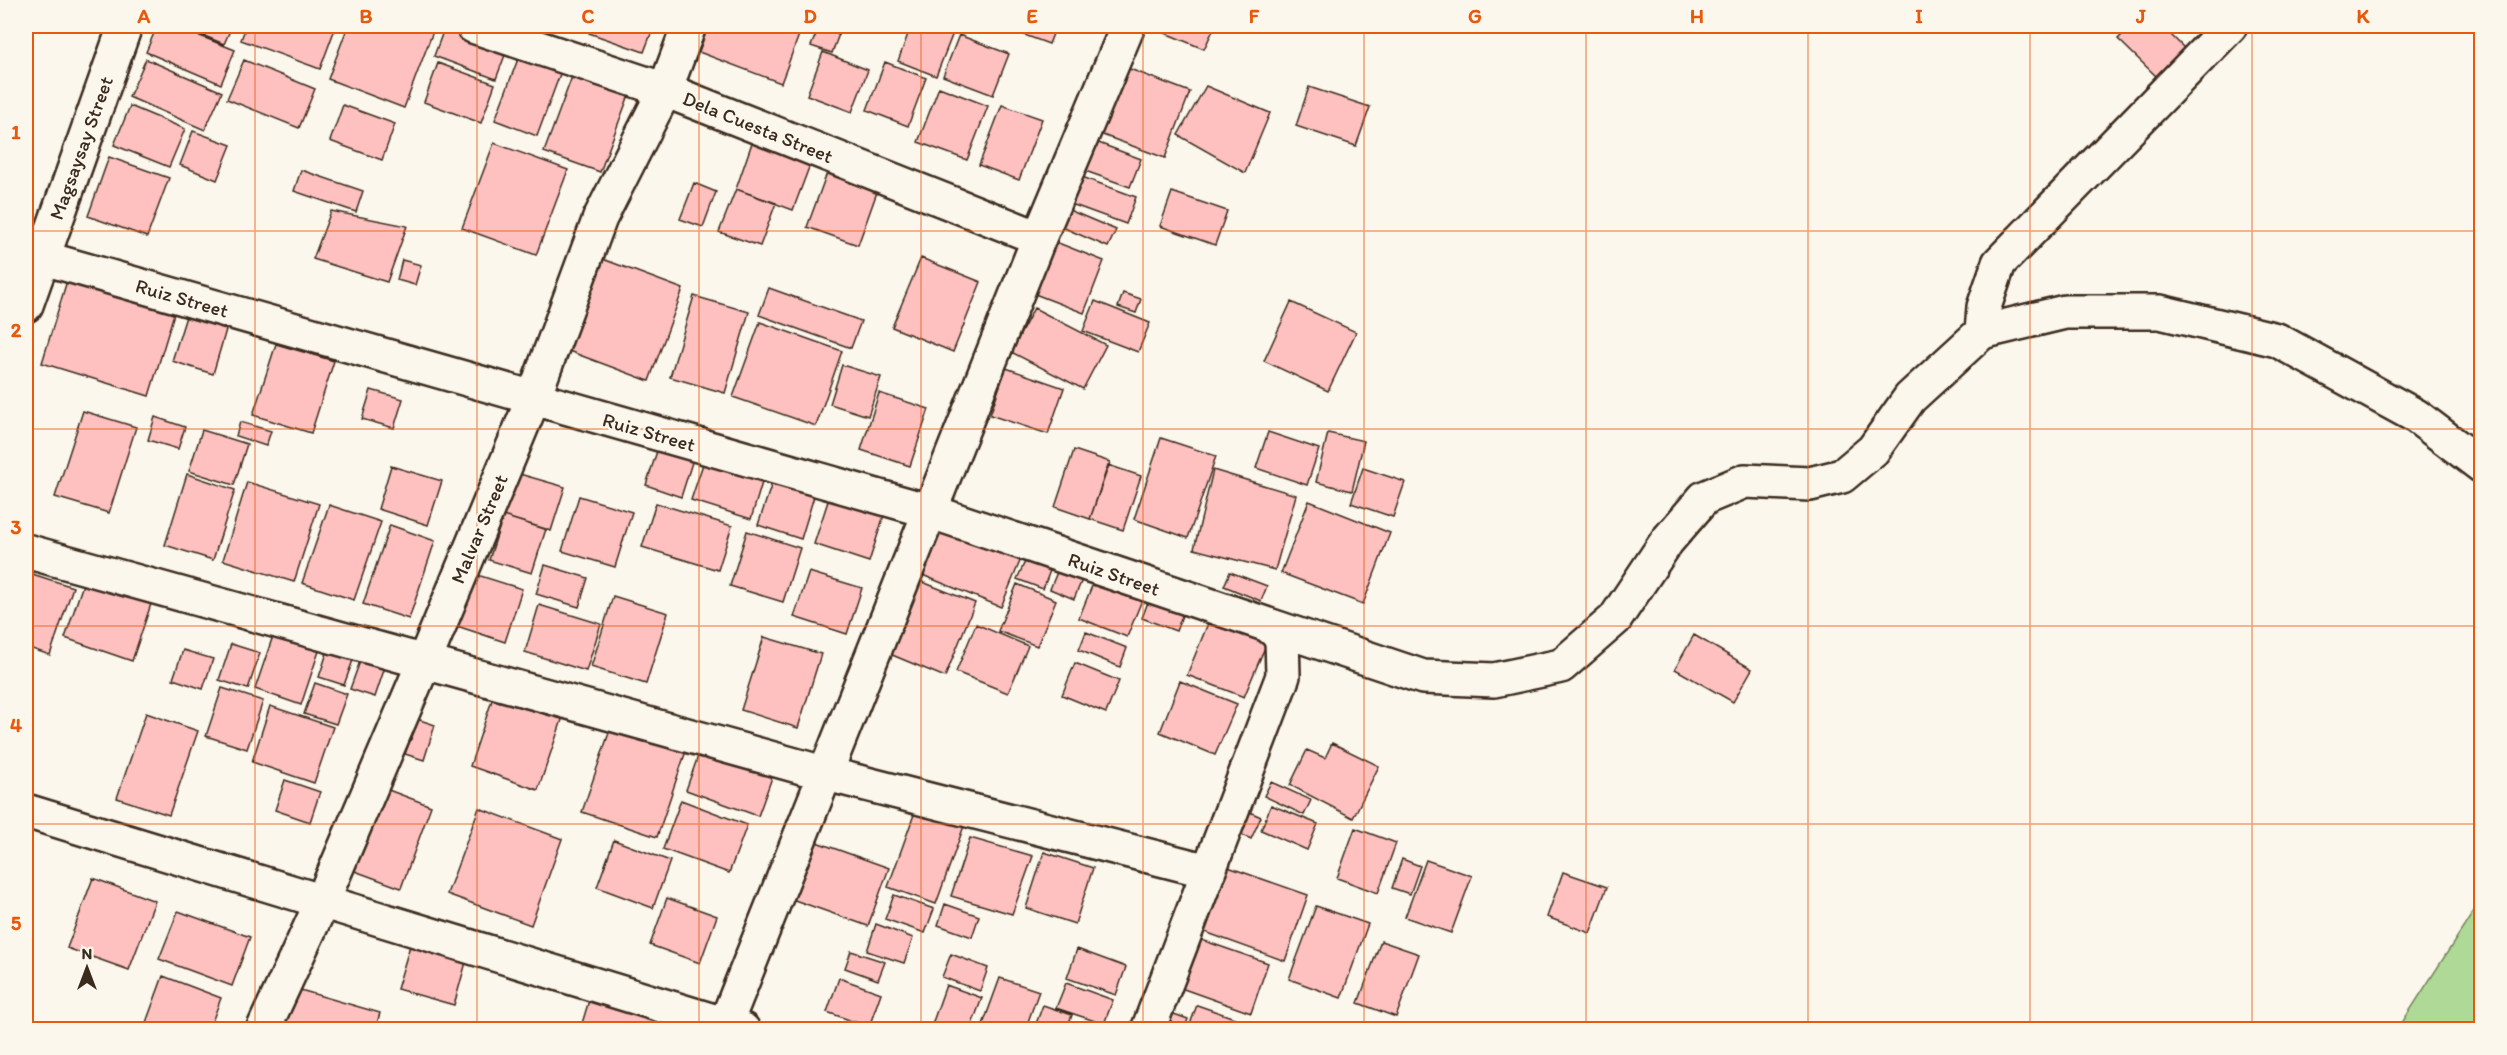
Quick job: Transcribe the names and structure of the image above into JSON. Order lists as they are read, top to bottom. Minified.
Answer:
{"streets":{"street":["Dela Cuesta Street","Magsaysay Street","Ruiz Street","Malvar Street"]},"crossings":[["Dela Cuesta Street","Malvar Street"],["Magsaysay Street","Ruiz Street"],["Ruiz Street","Malvar Street"]],"north":"top","grid":{"columns":["A","B","C","D","E","F","G","H","I","J","K"],"rows":["1","2","3","4","5"]}}
